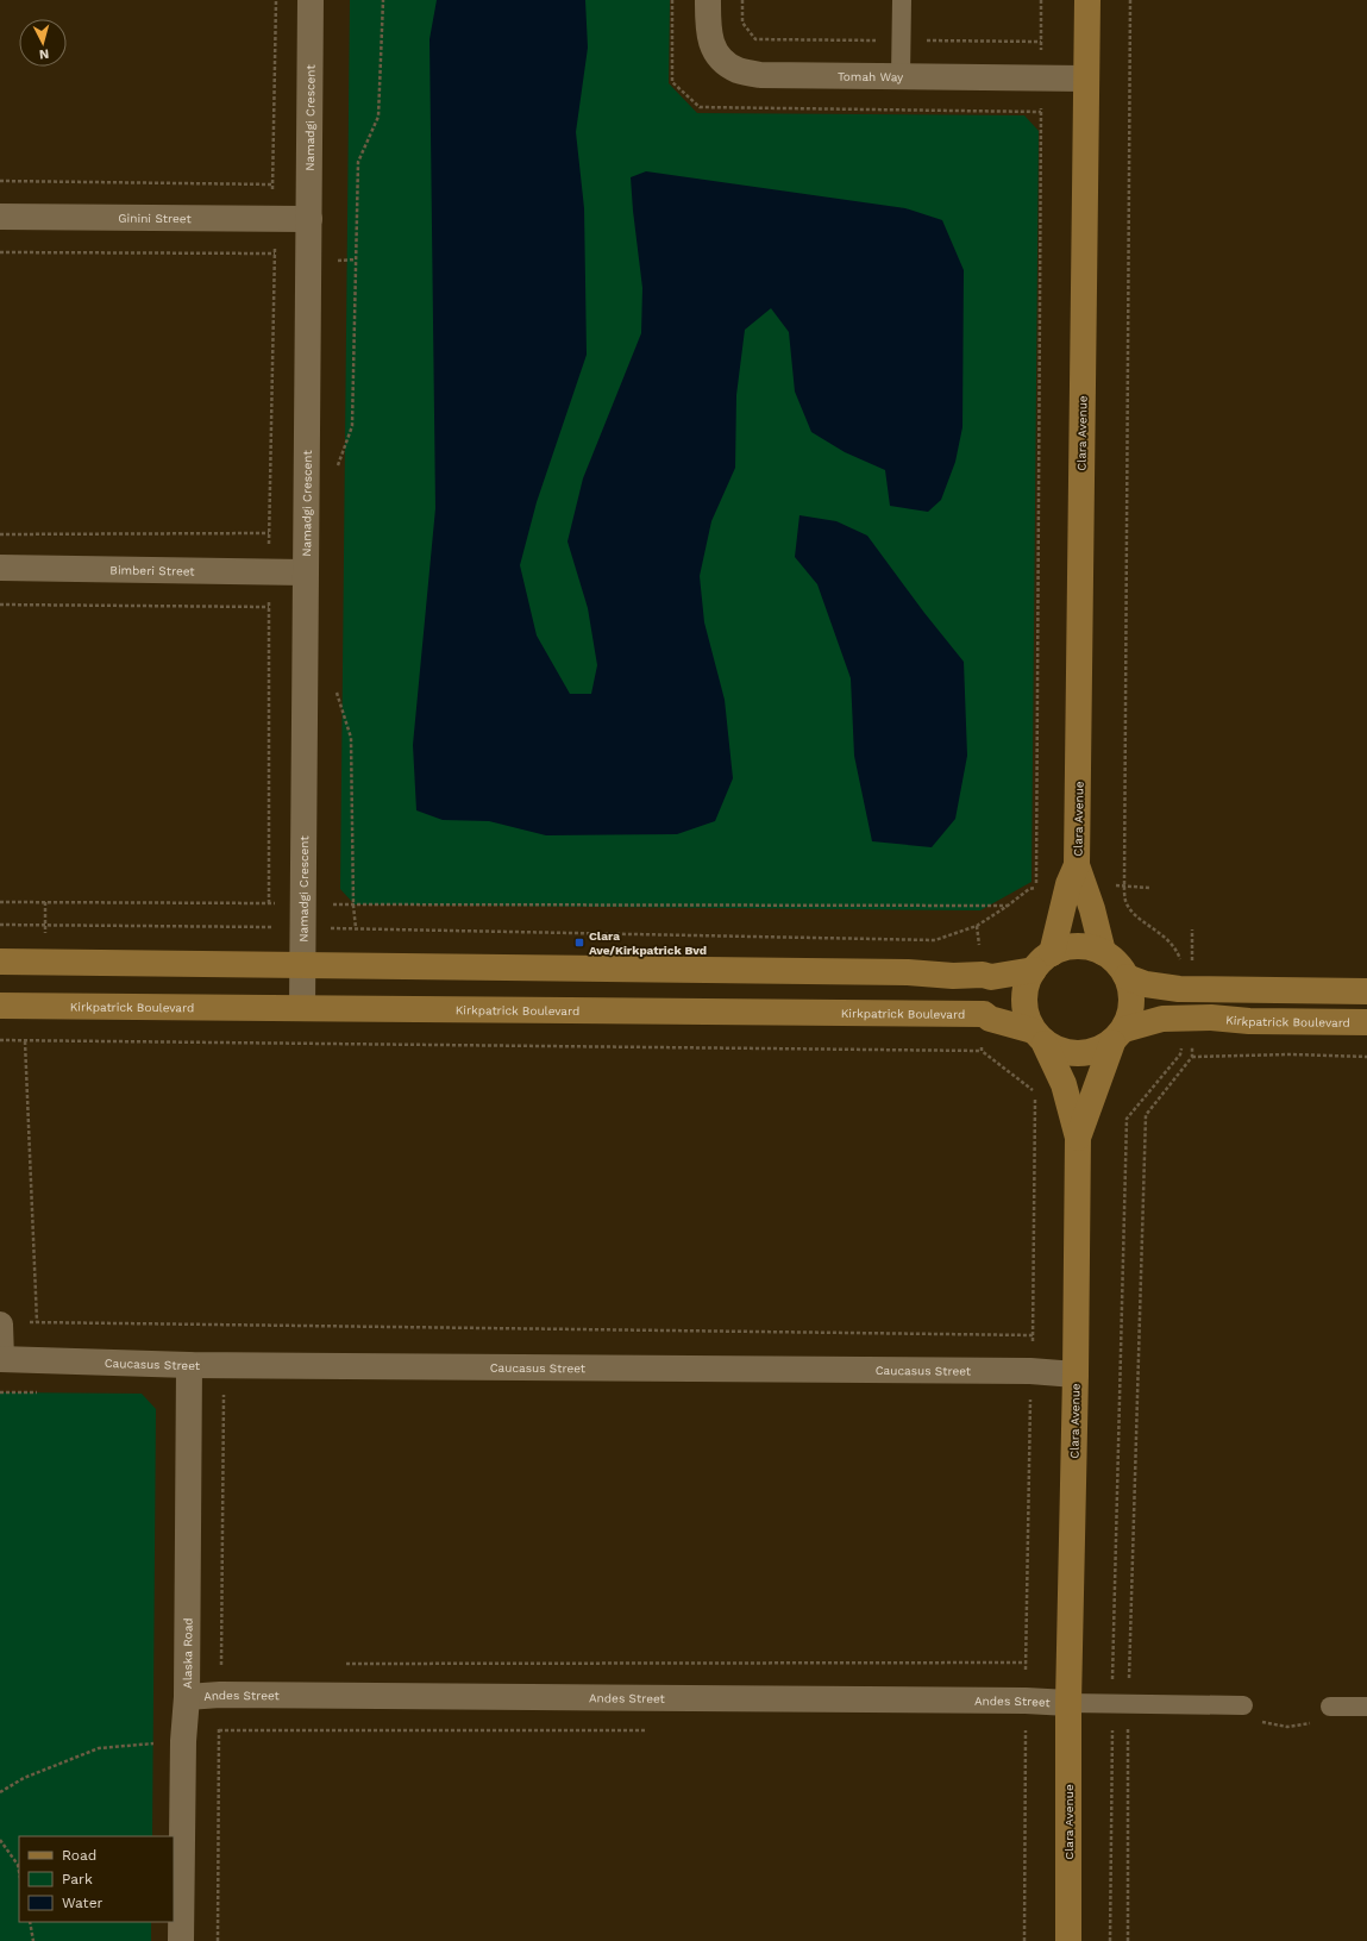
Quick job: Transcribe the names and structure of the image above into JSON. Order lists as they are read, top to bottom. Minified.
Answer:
{"streets":{"street":["Tomah Way","Namadgi Crescent","Ginini Street","Clara Avenue","Bimberi Street","Kirkpatrick Boulevard","Caucasus Street","Alaska Road","Andes Street"]},"crossings":[["Tomah Way","Clara Avenue"],["Namadgi Crescent","Ginini Street"],["Namadgi Crescent","Bimberi Street"],["Namadgi Crescent","Kirkpatrick Boulevard"],["Clara Avenue","Kirkpatrick Boulevard"],["Clara Avenue","Caucasus Street"],["Clara Avenue","Andes Street"],["Caucasus Street","Alaska Road"],["Alaska Road","Andes Street"]],"places":{"transit":["Clara Ave/Kirkpatrick Bvd"]},"legend":["Road","Park","Water"],"north":"bottom"}
